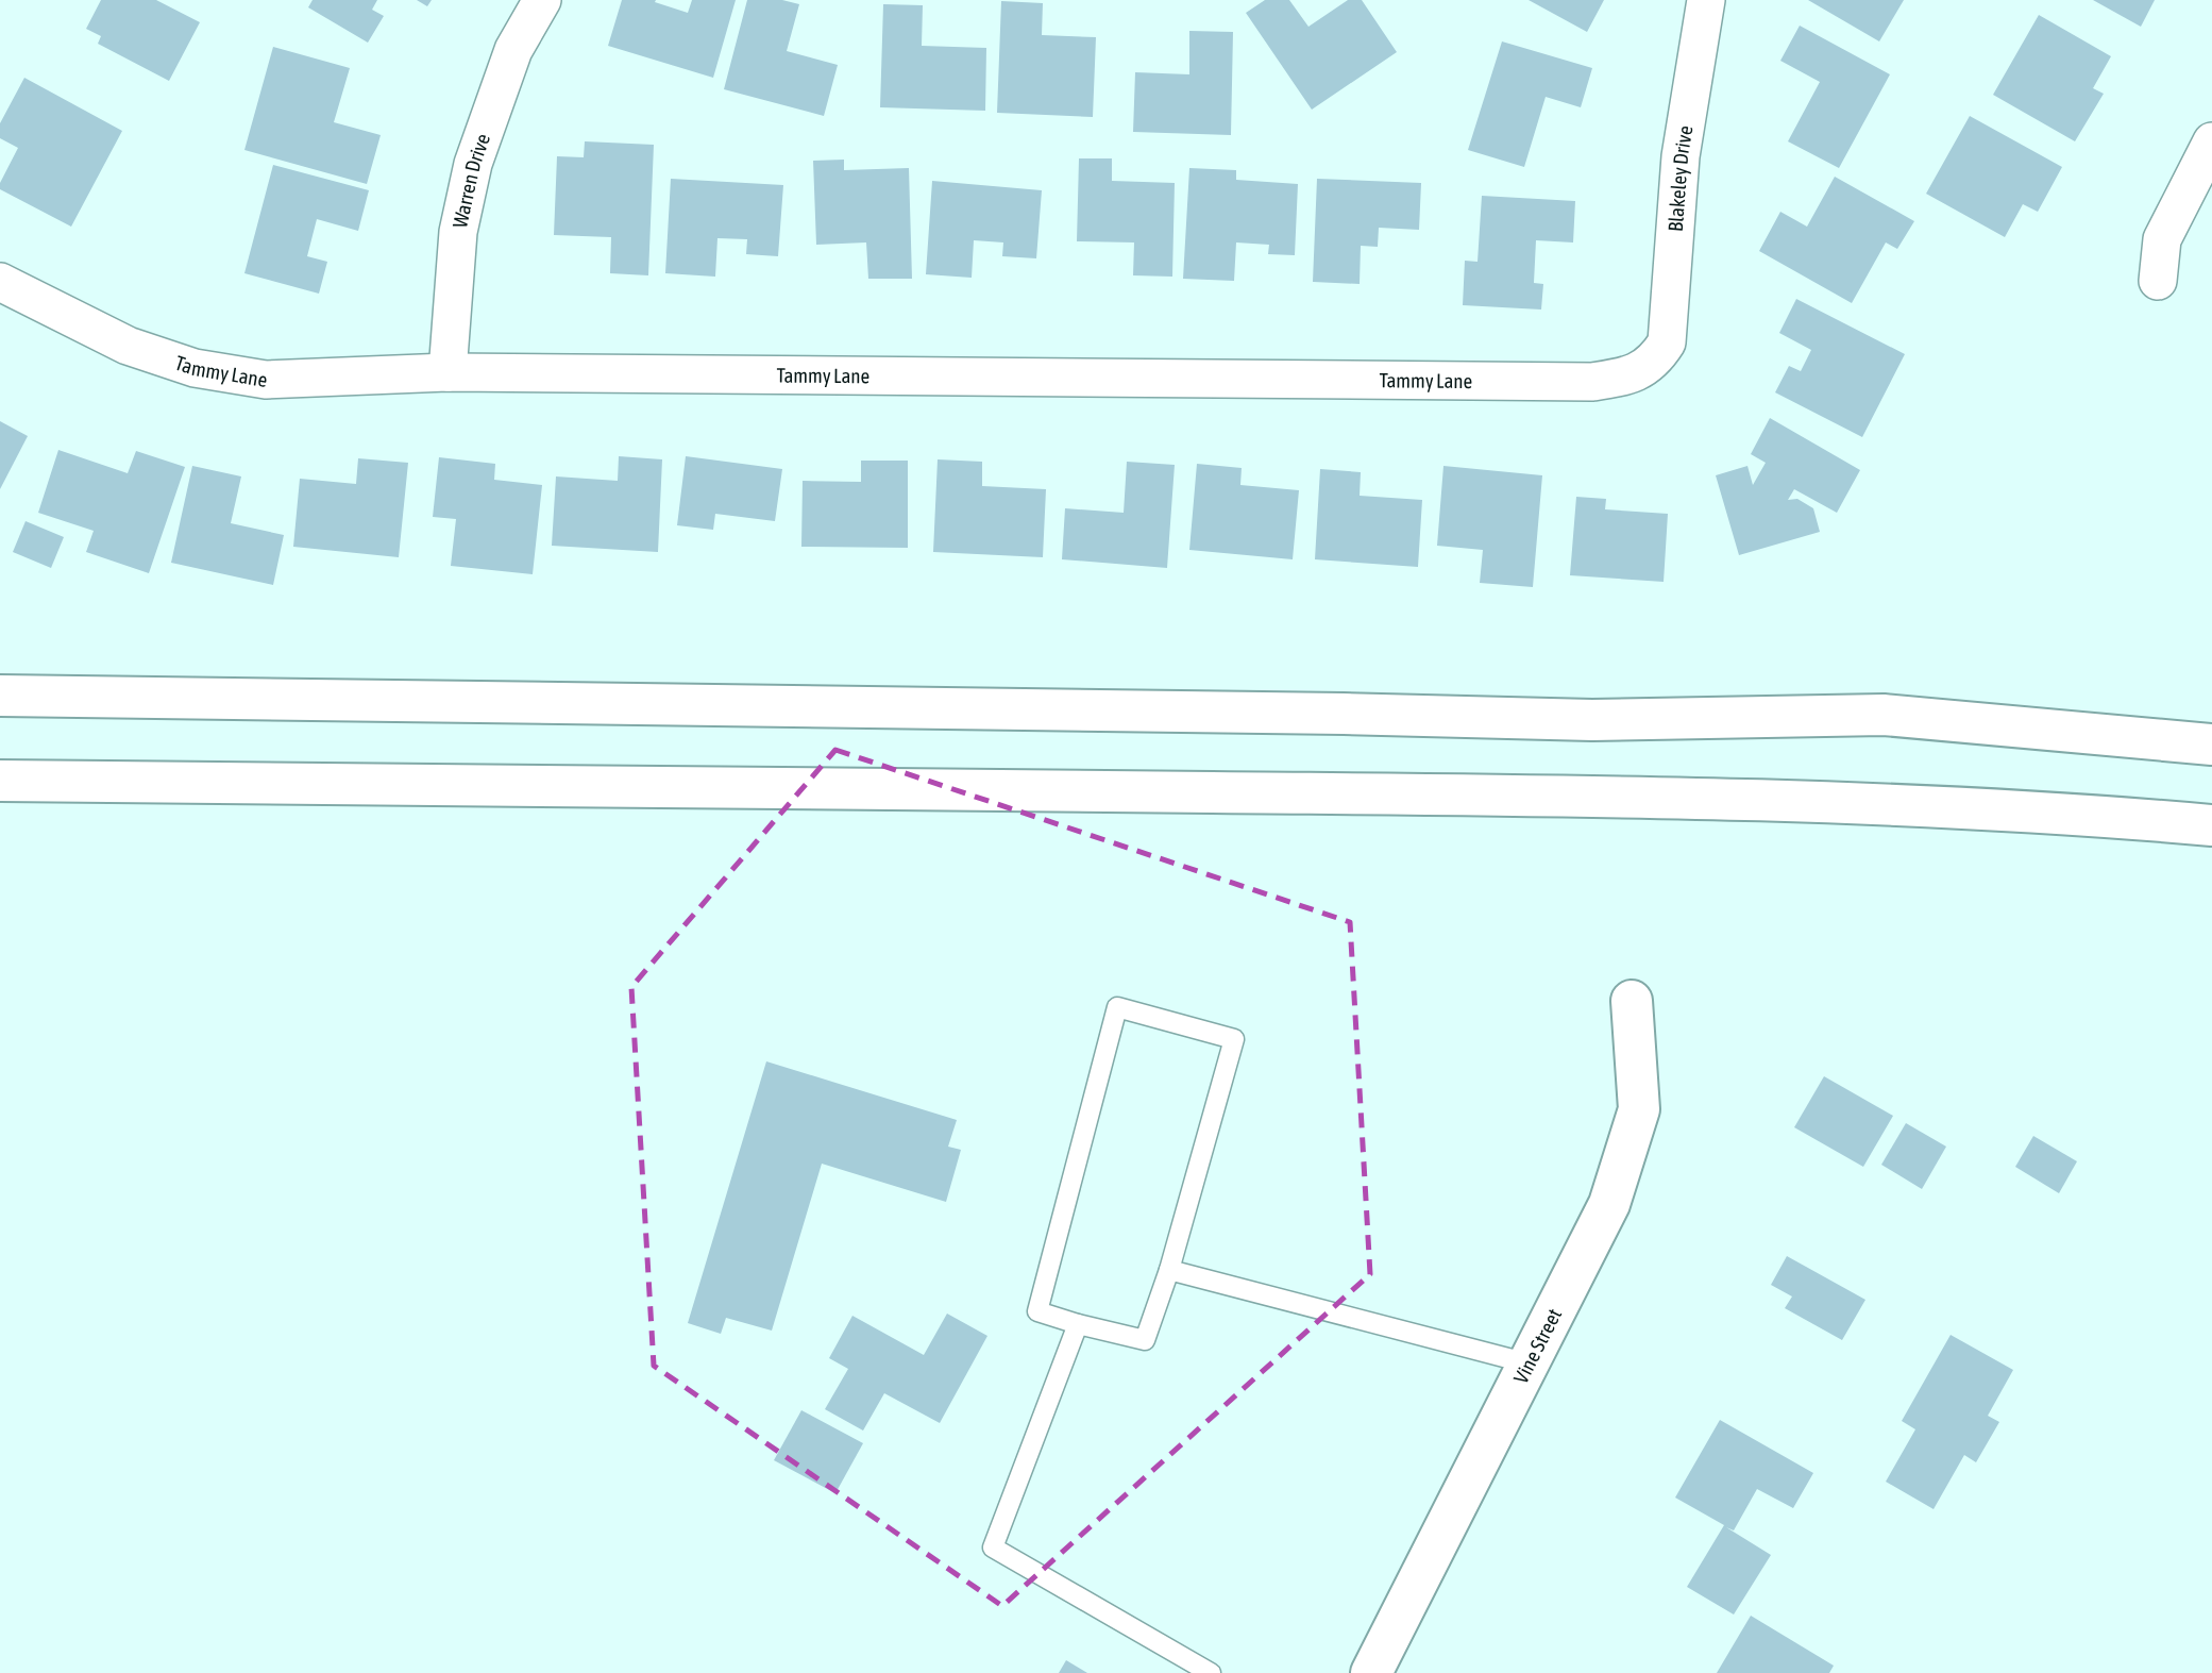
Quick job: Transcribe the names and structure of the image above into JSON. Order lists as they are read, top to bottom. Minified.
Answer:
{"streets":{"main road":["Vine Street"],"street":["Blakeley Drive","Warren Drive","Tammy Lane"]},"crossings":[["Blakeley Drive","Tammy Lane"],["Warren Drive","Tammy Lane"]]}
